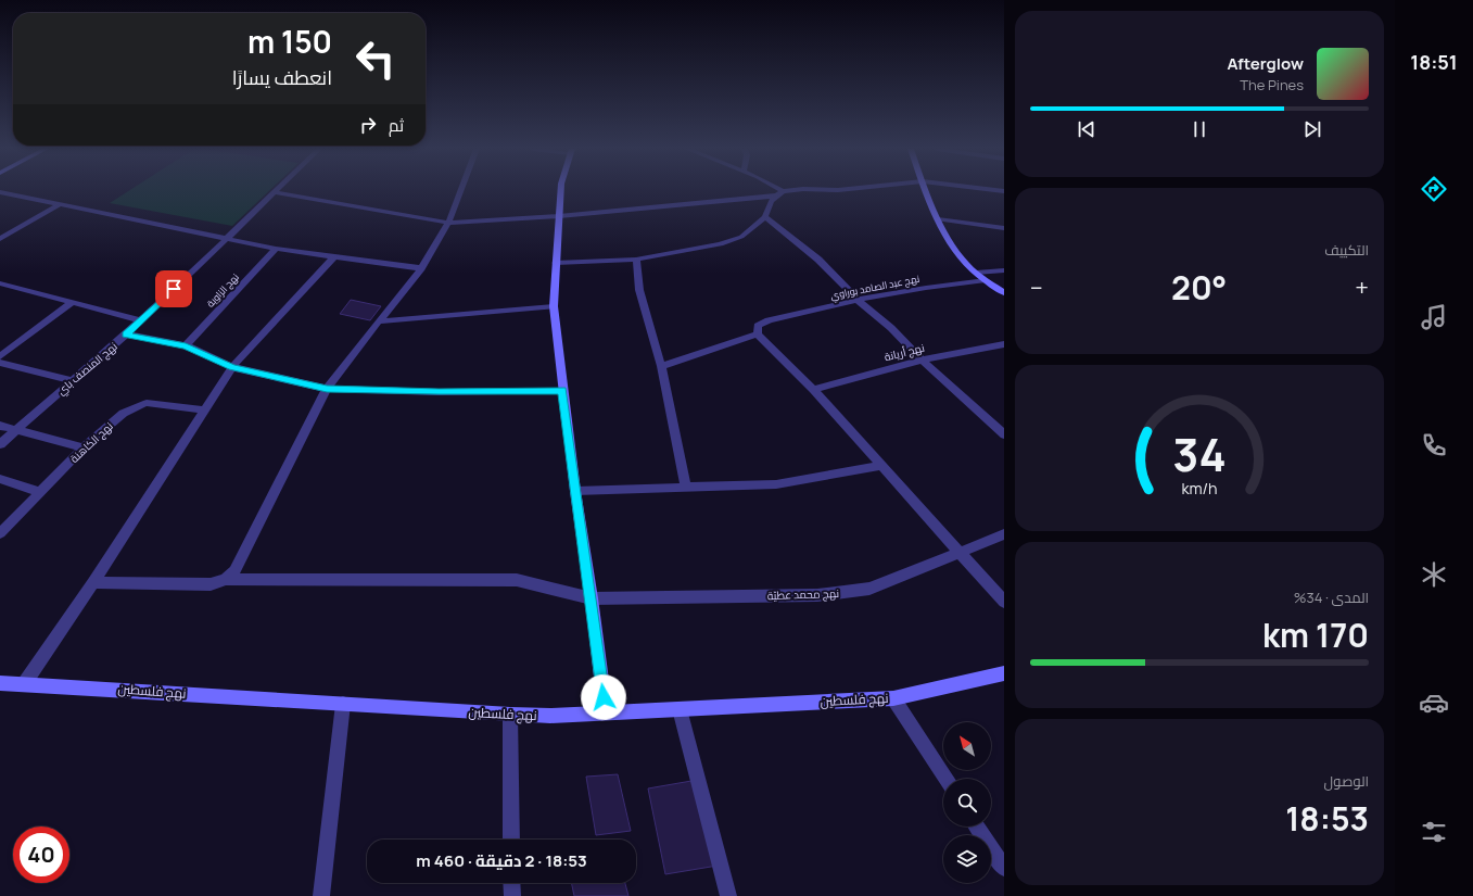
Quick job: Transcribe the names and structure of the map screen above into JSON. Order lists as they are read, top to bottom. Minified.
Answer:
{"streets":{"street":["نهج عبد الصامد بوراوي","نهج الزاوية","نهج أريانة","نهج المنصف باي","نهج الكاهنة","نهج محمد عطيّة","نهج فلسطين"]},"north":"top left","page":{"tabs":"18:51","turn":["150 m","انعطف يسارًا"],"song":["Afterglow","The Pines"],"then":"ثم","tile":["التكييف",["المدى · 34%","170 km"],["الوصول","18:53"]],"heat":["−","20°","+"],"limit":"40","trip":"18:53 · 2 دقيقة · 460 m","gauge":["34","km/h"]}}
